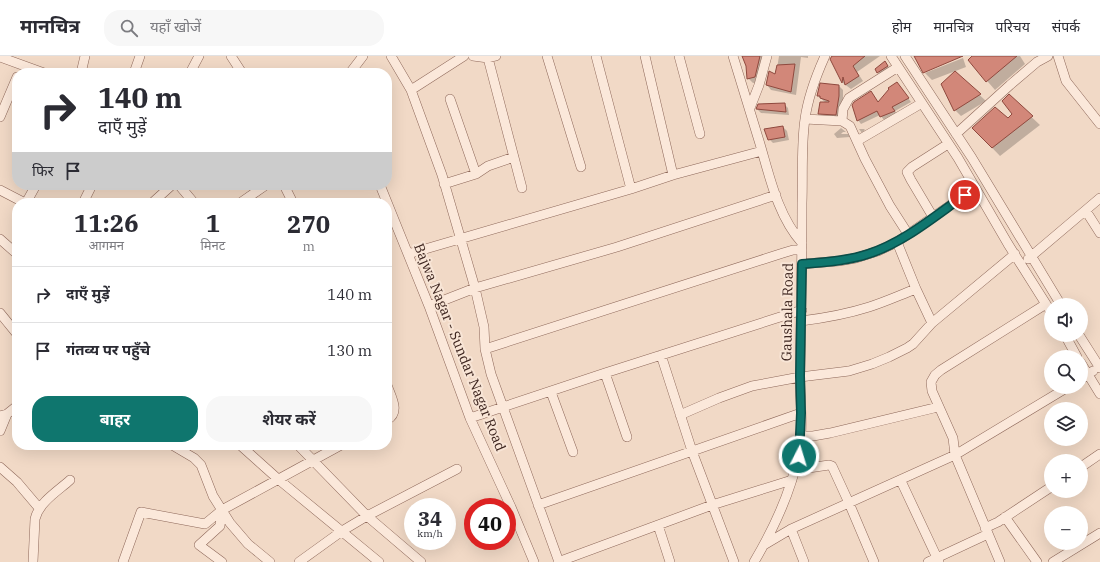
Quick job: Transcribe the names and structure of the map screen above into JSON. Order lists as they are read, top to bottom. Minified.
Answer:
{"streets":{"street":["Gaushala Road","Bajwa Nagar - Sundar Nagar Road"]},"page":{"header":"मानचित्र","search":"यहाँ खोजें","nav":["होम","मानचित्र","परिचय","संपर्क"],"turn":["140 m","दाएँ मुड़ें"],"then":"फिर","eta":["11:26","आगमन","1","मिनट","270","m"],"list":[{"name":"दाएँ मुड़ें","value":"140 m"},{"name":"गंतव्य पर पहुँचे","value":"130 m"}],"map_buttons":["+","−"],"buttons":["बाहर","शेयर करें"],"speed":"34 km/h","limit":"40"}}
